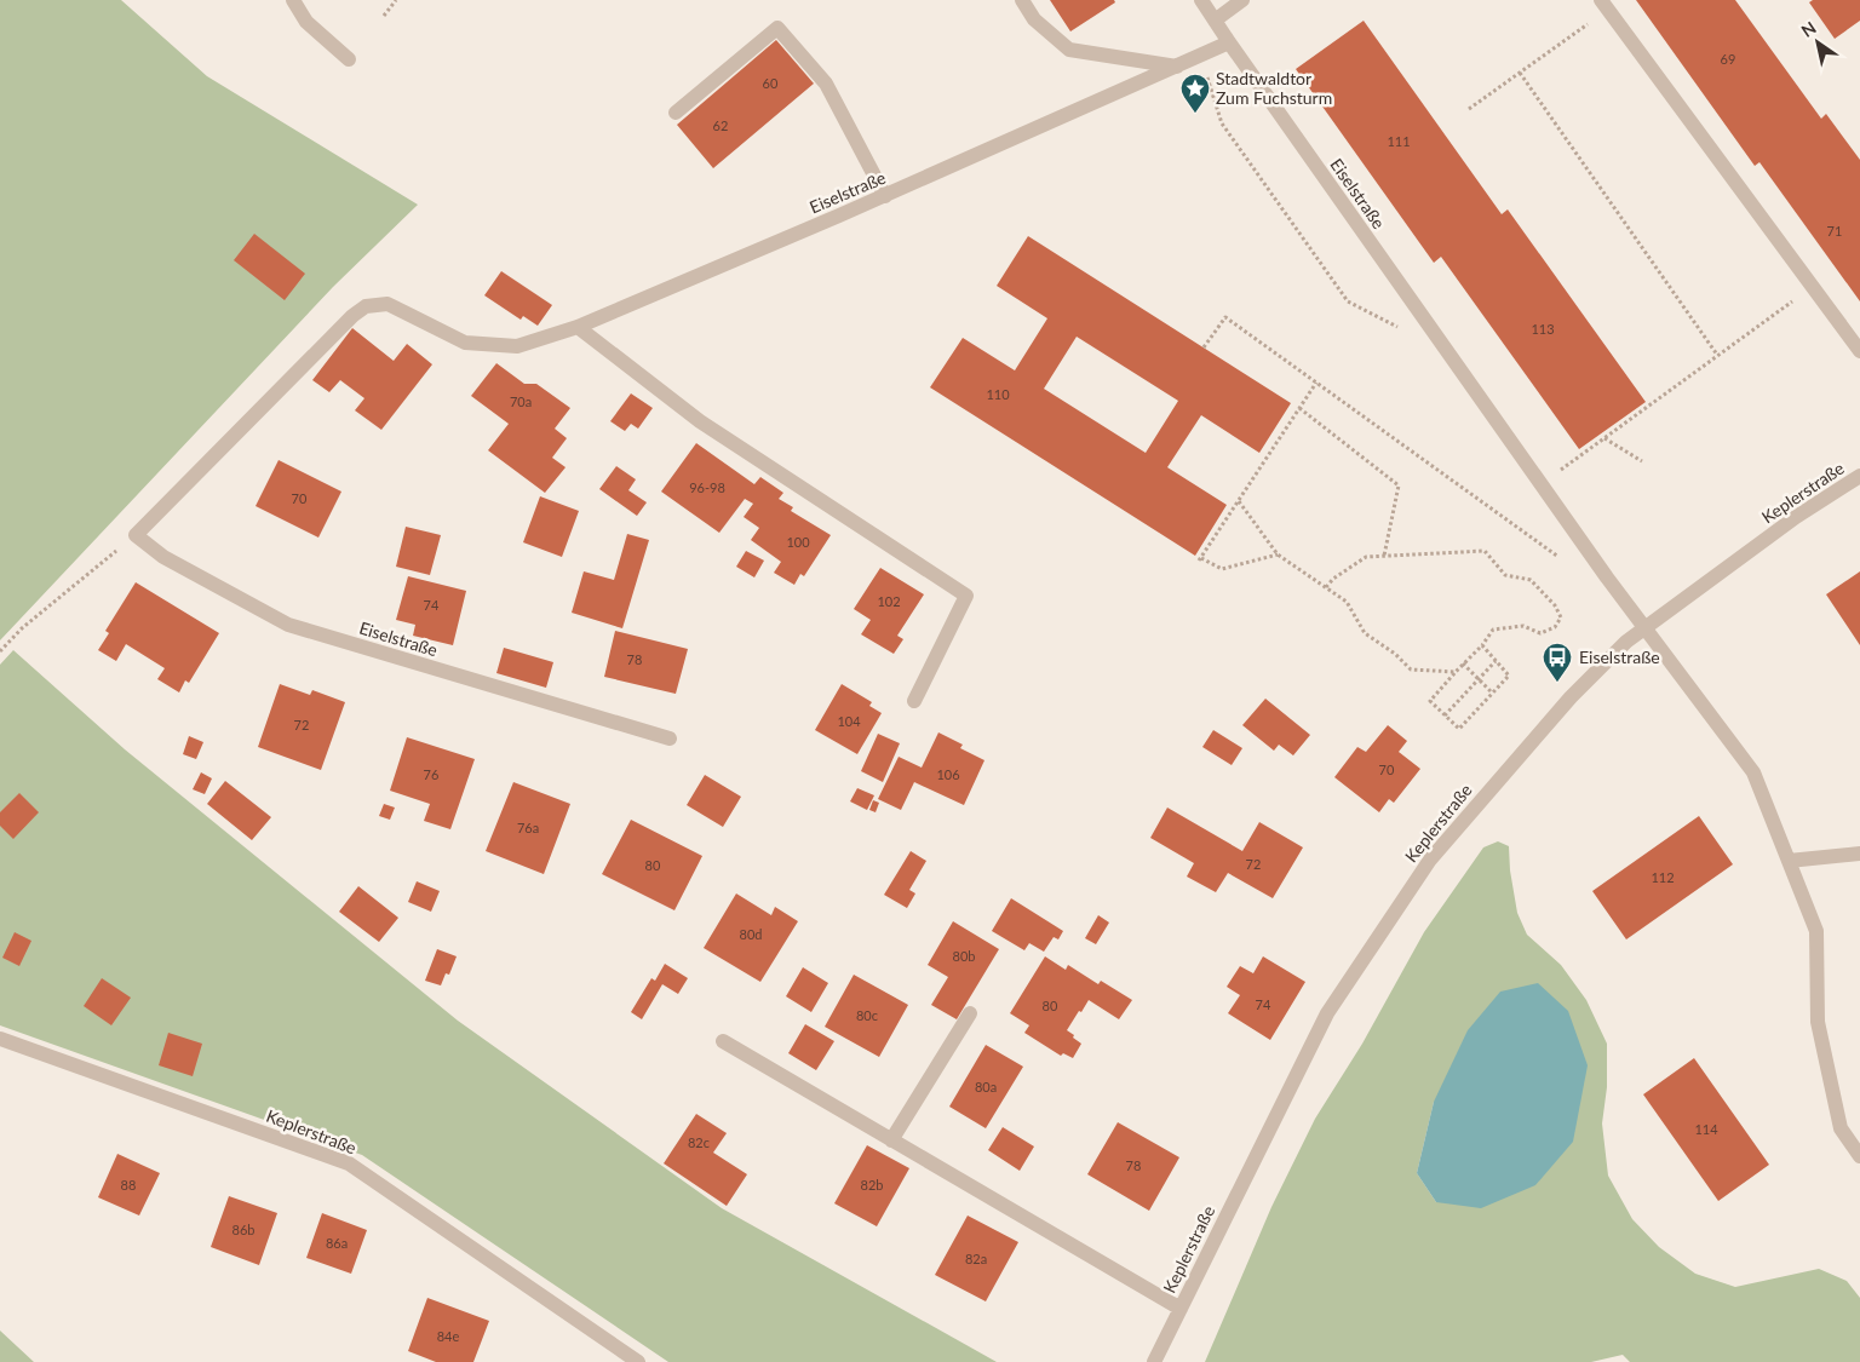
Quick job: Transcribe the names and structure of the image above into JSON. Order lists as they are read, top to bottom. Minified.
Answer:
{"streets":{"street":["Eiselstraße","Keplerstraße"]},"crossings":[["Eiselstraße","Keplerstraße"]],"places":{"place":["Stadtwaldtor Zum Fuchsturm"],"bus stop":["Eiselstraße"]},"house_numbers":["69","60","62","111","71","113","110","70a","96-98","70","100","102","74","78","104","72","70","76","106","76a","72","80","112","80d","80b","74","80","80c","80a","114","82c","78","88","82b","86b","86a","82a","84e"],"north":"top left"}
